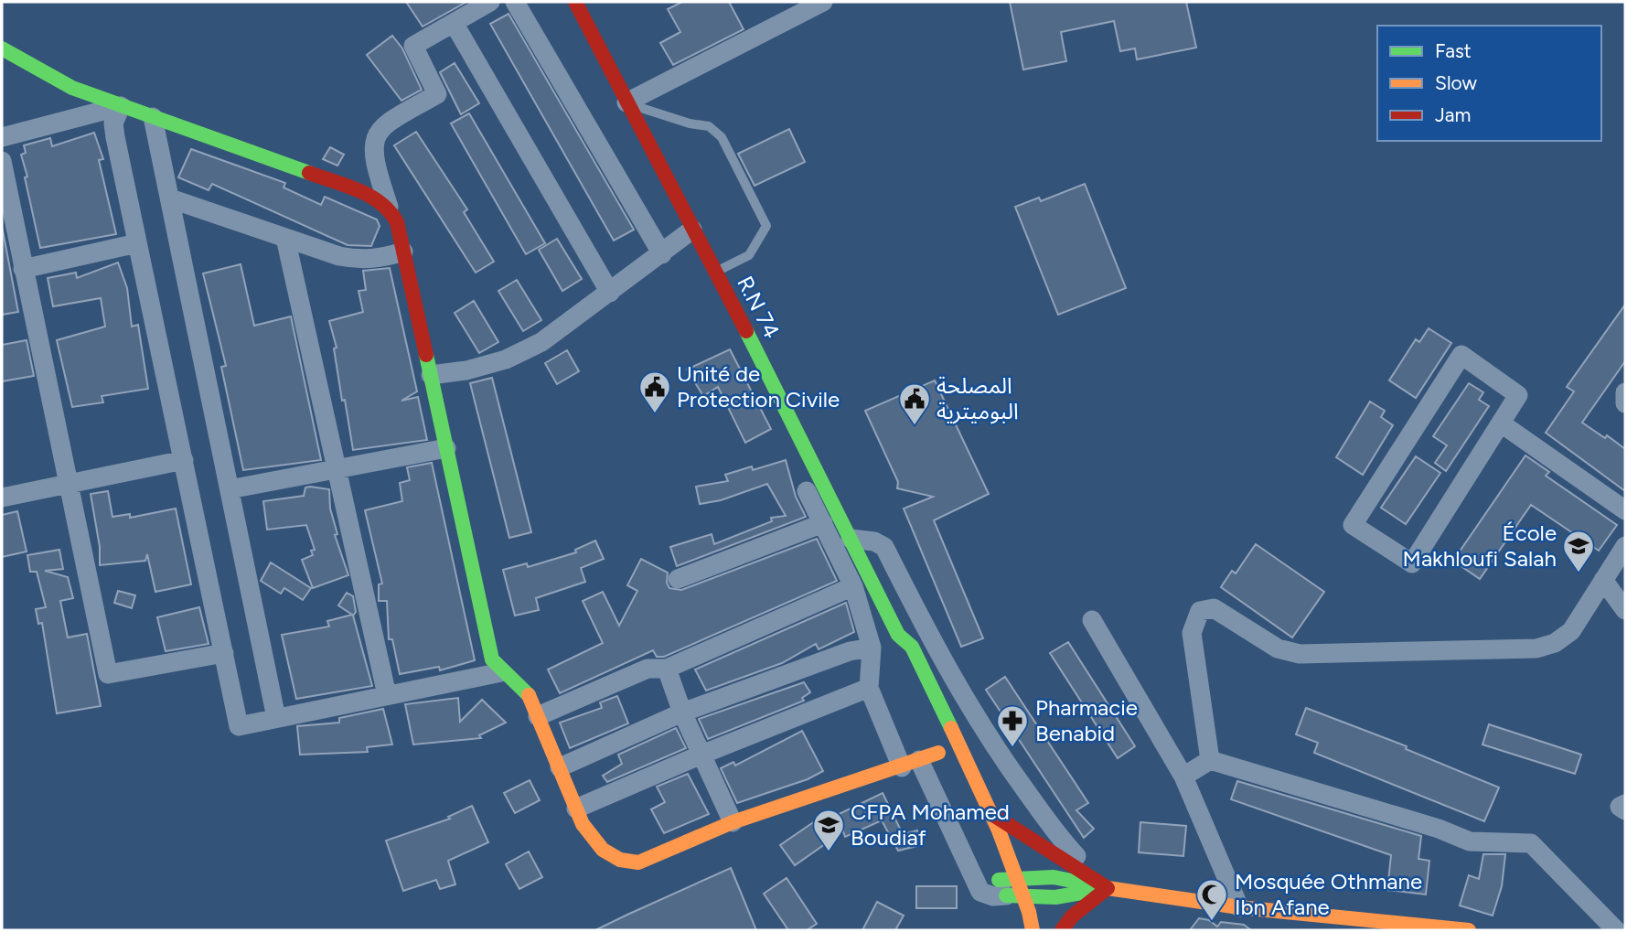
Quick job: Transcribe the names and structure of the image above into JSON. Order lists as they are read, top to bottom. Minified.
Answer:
{"streets":{"street":["R.N 74"]},"places":{"public building":["Unité de Protection Civile","المصلحة البوميترية"],"school or university":["École Makhloufi Salah","CFPA Mohamed Boudiaf"],"pharmacy":["Pharmacie Benabid"],"mosque":["Mosquée Othmane Ibn Afane"]},"legend":["Fast","Slow","Jam"]}
